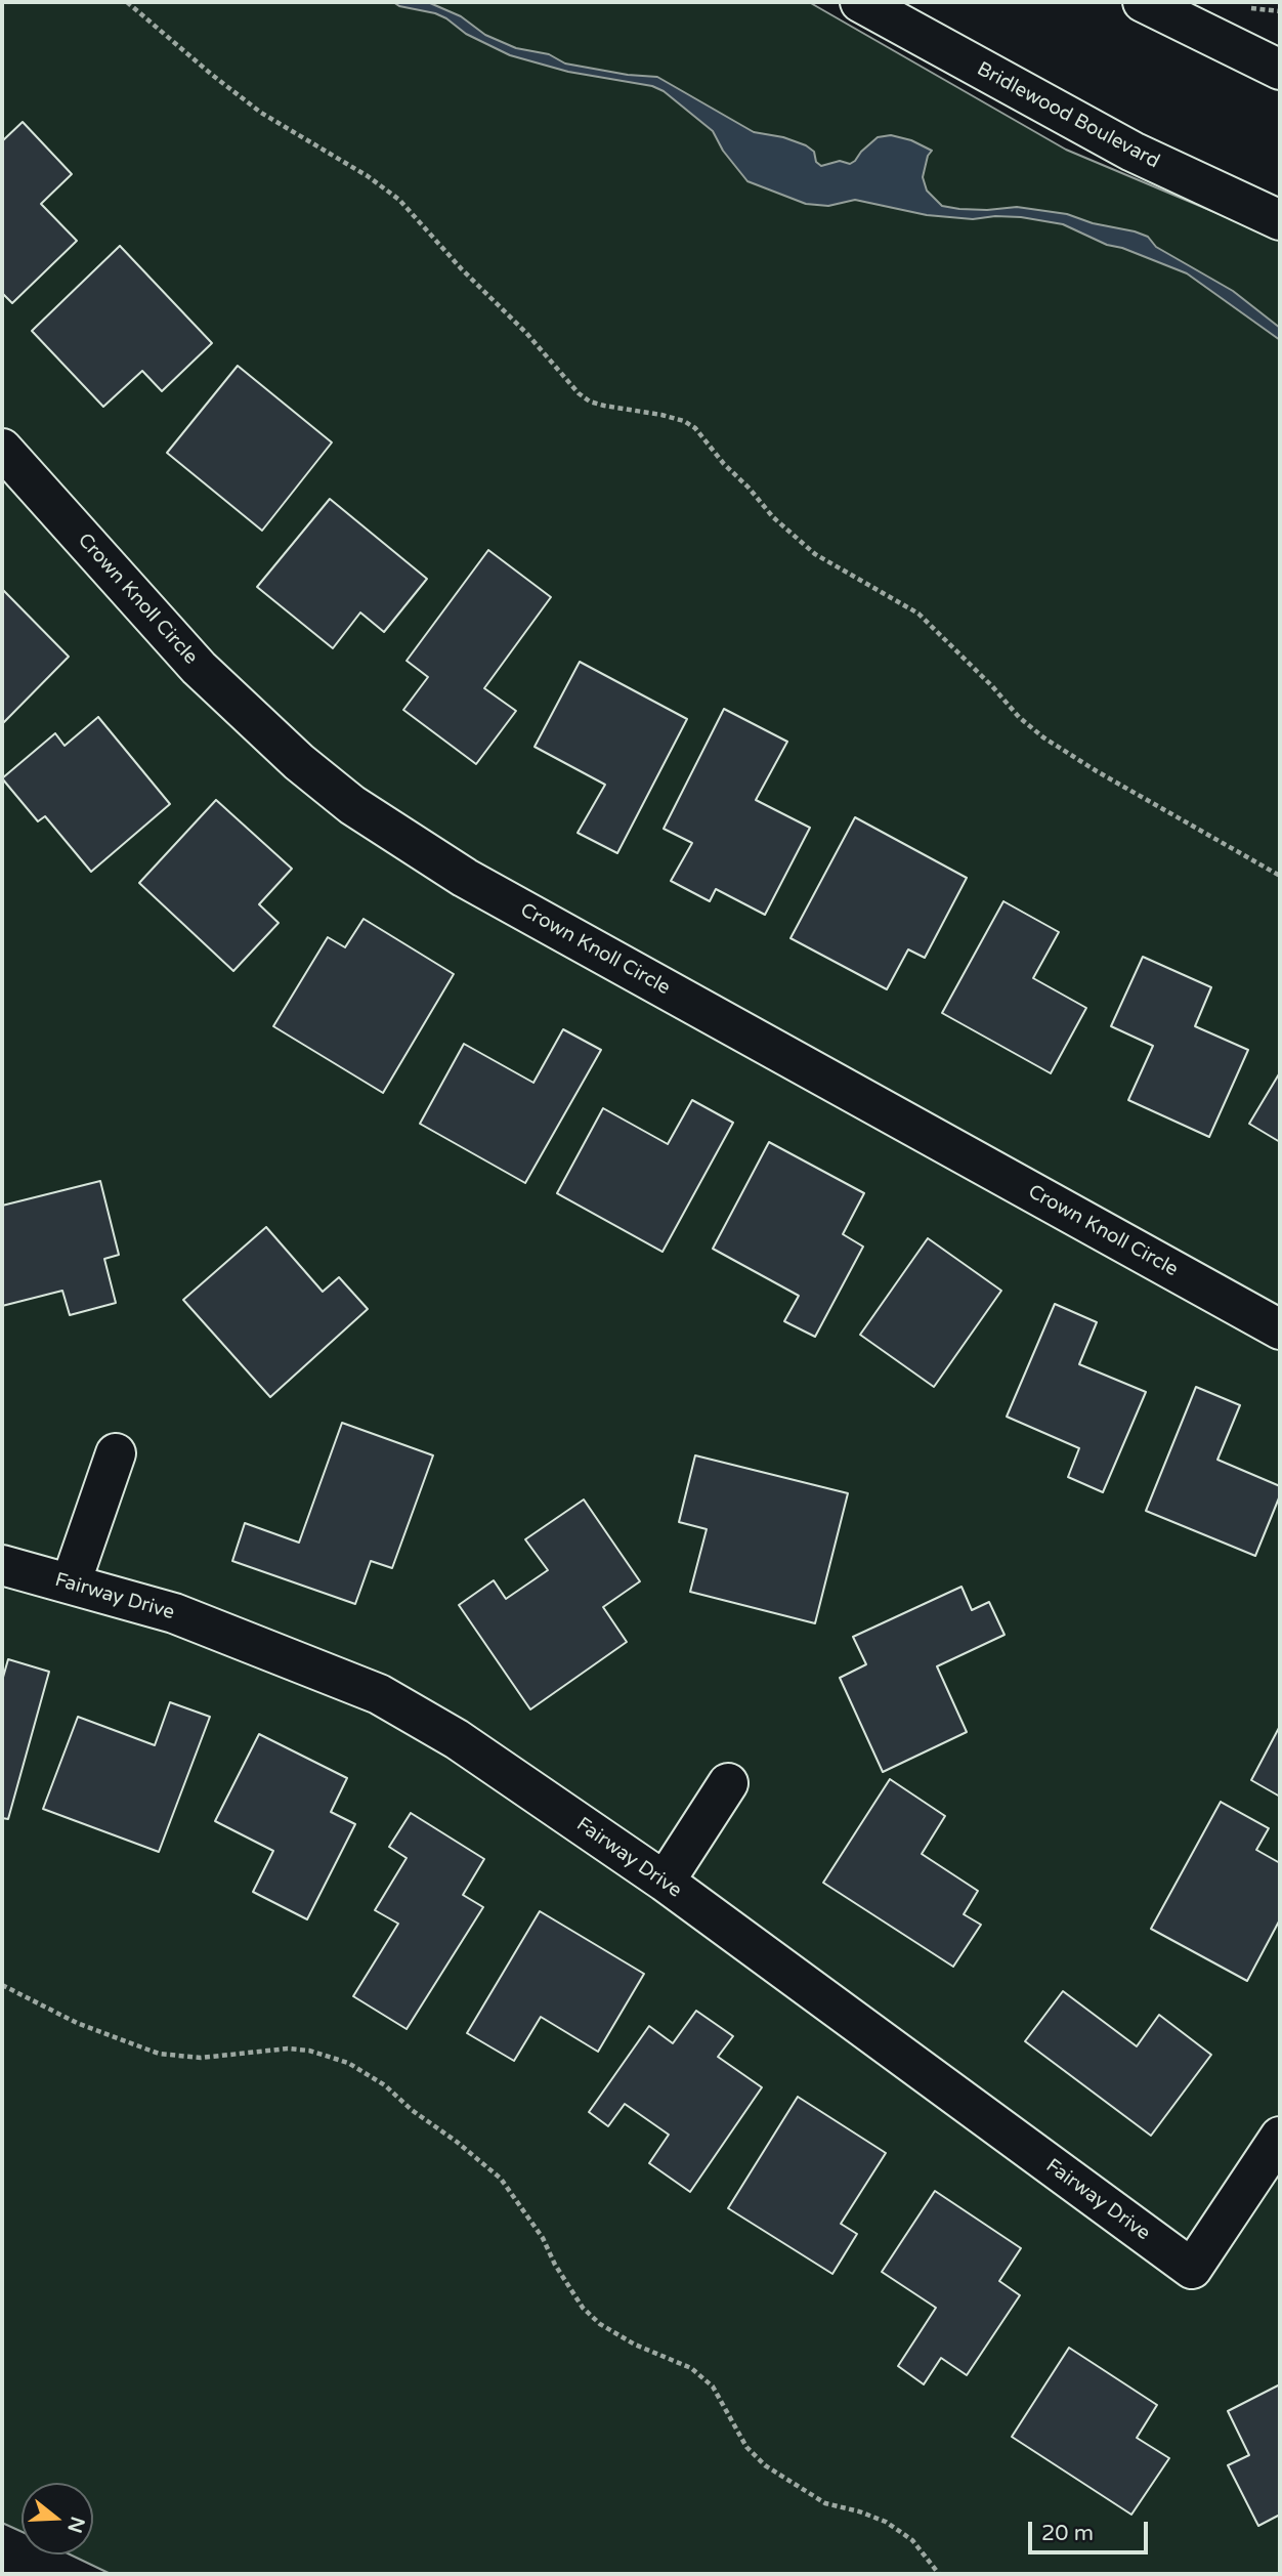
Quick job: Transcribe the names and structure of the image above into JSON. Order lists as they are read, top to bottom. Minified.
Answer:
{"streets":{"street":["Bridlewood Boulevard","Crown Knoll Circle","Fairway Drive"]},"scale_bar":"20 m","north":"right"}
